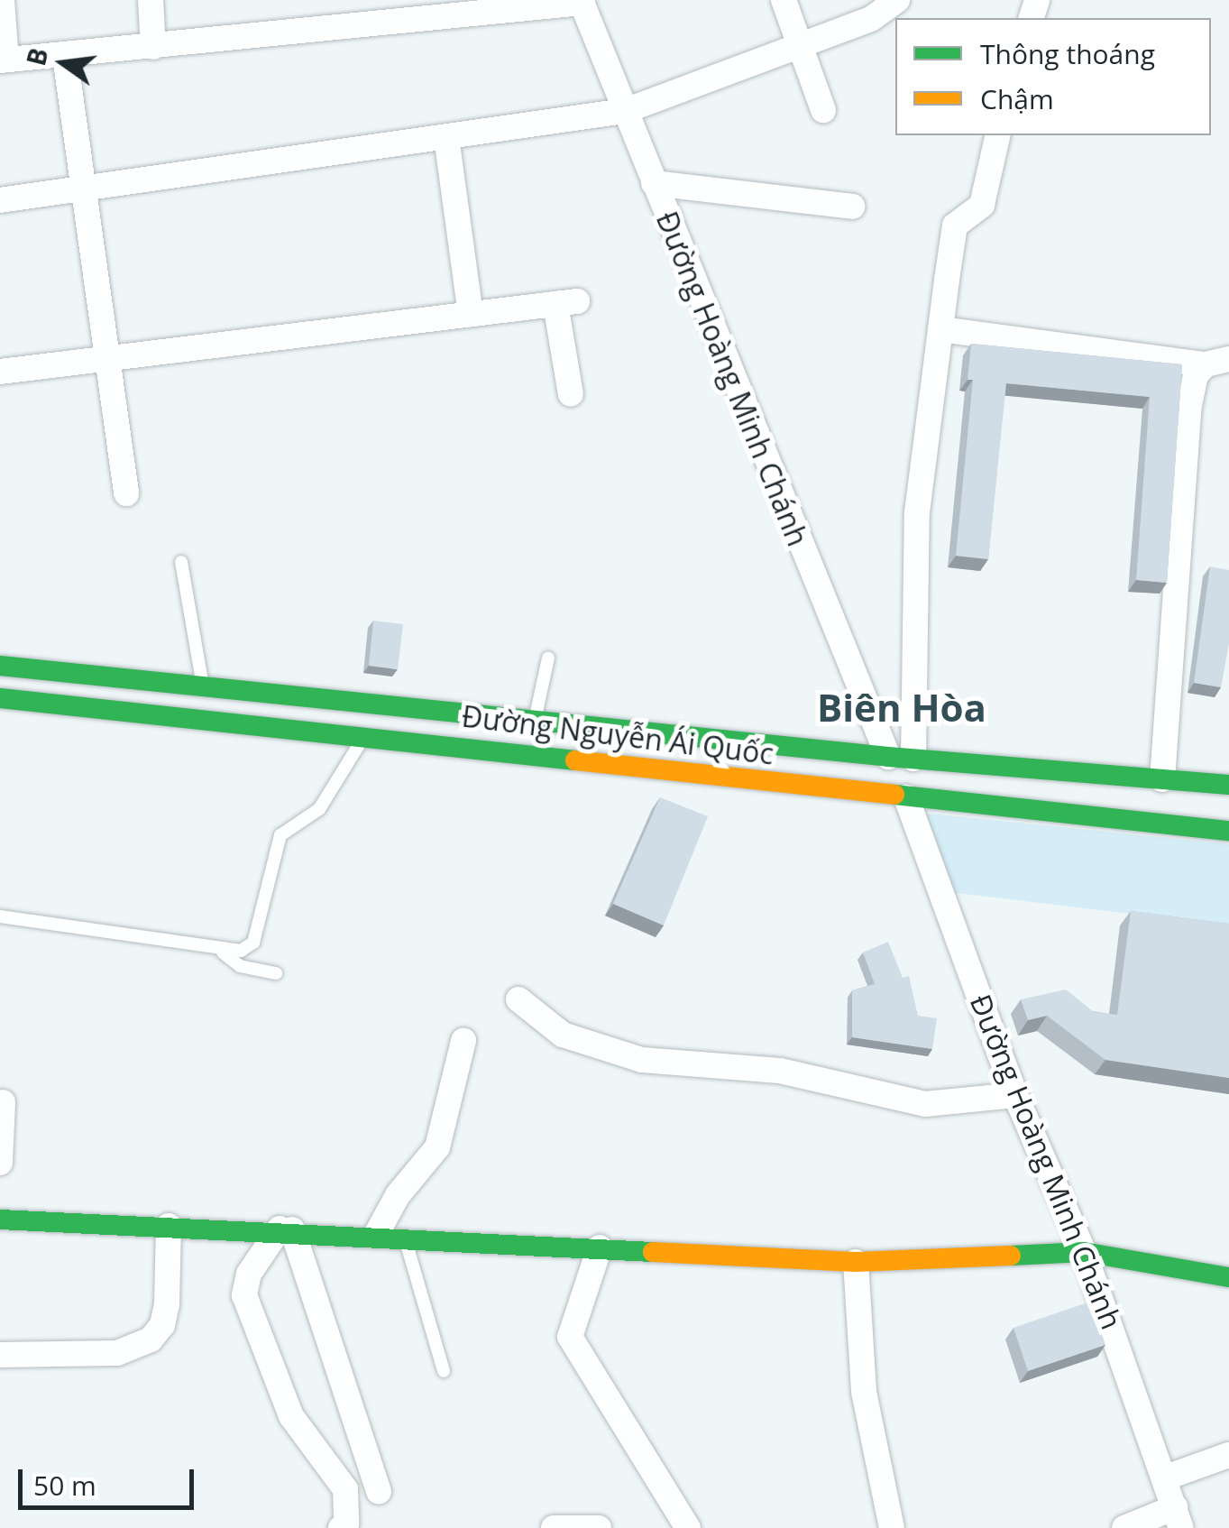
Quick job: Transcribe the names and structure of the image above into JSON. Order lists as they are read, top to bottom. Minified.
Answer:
{"streets":{"main road":["Đường Nguyễn Ái Quốc"],"street":["Đường Hoàng Minh Chánh"]},"crossings":[["Đường Hoàng Minh Chánh","Đường Nguyễn Ái Quốc"]],"districts":["Biên Hòa"],"legend":["Thông thoáng","Chậm"],"scale_bar":"50 m","north":"left"}
